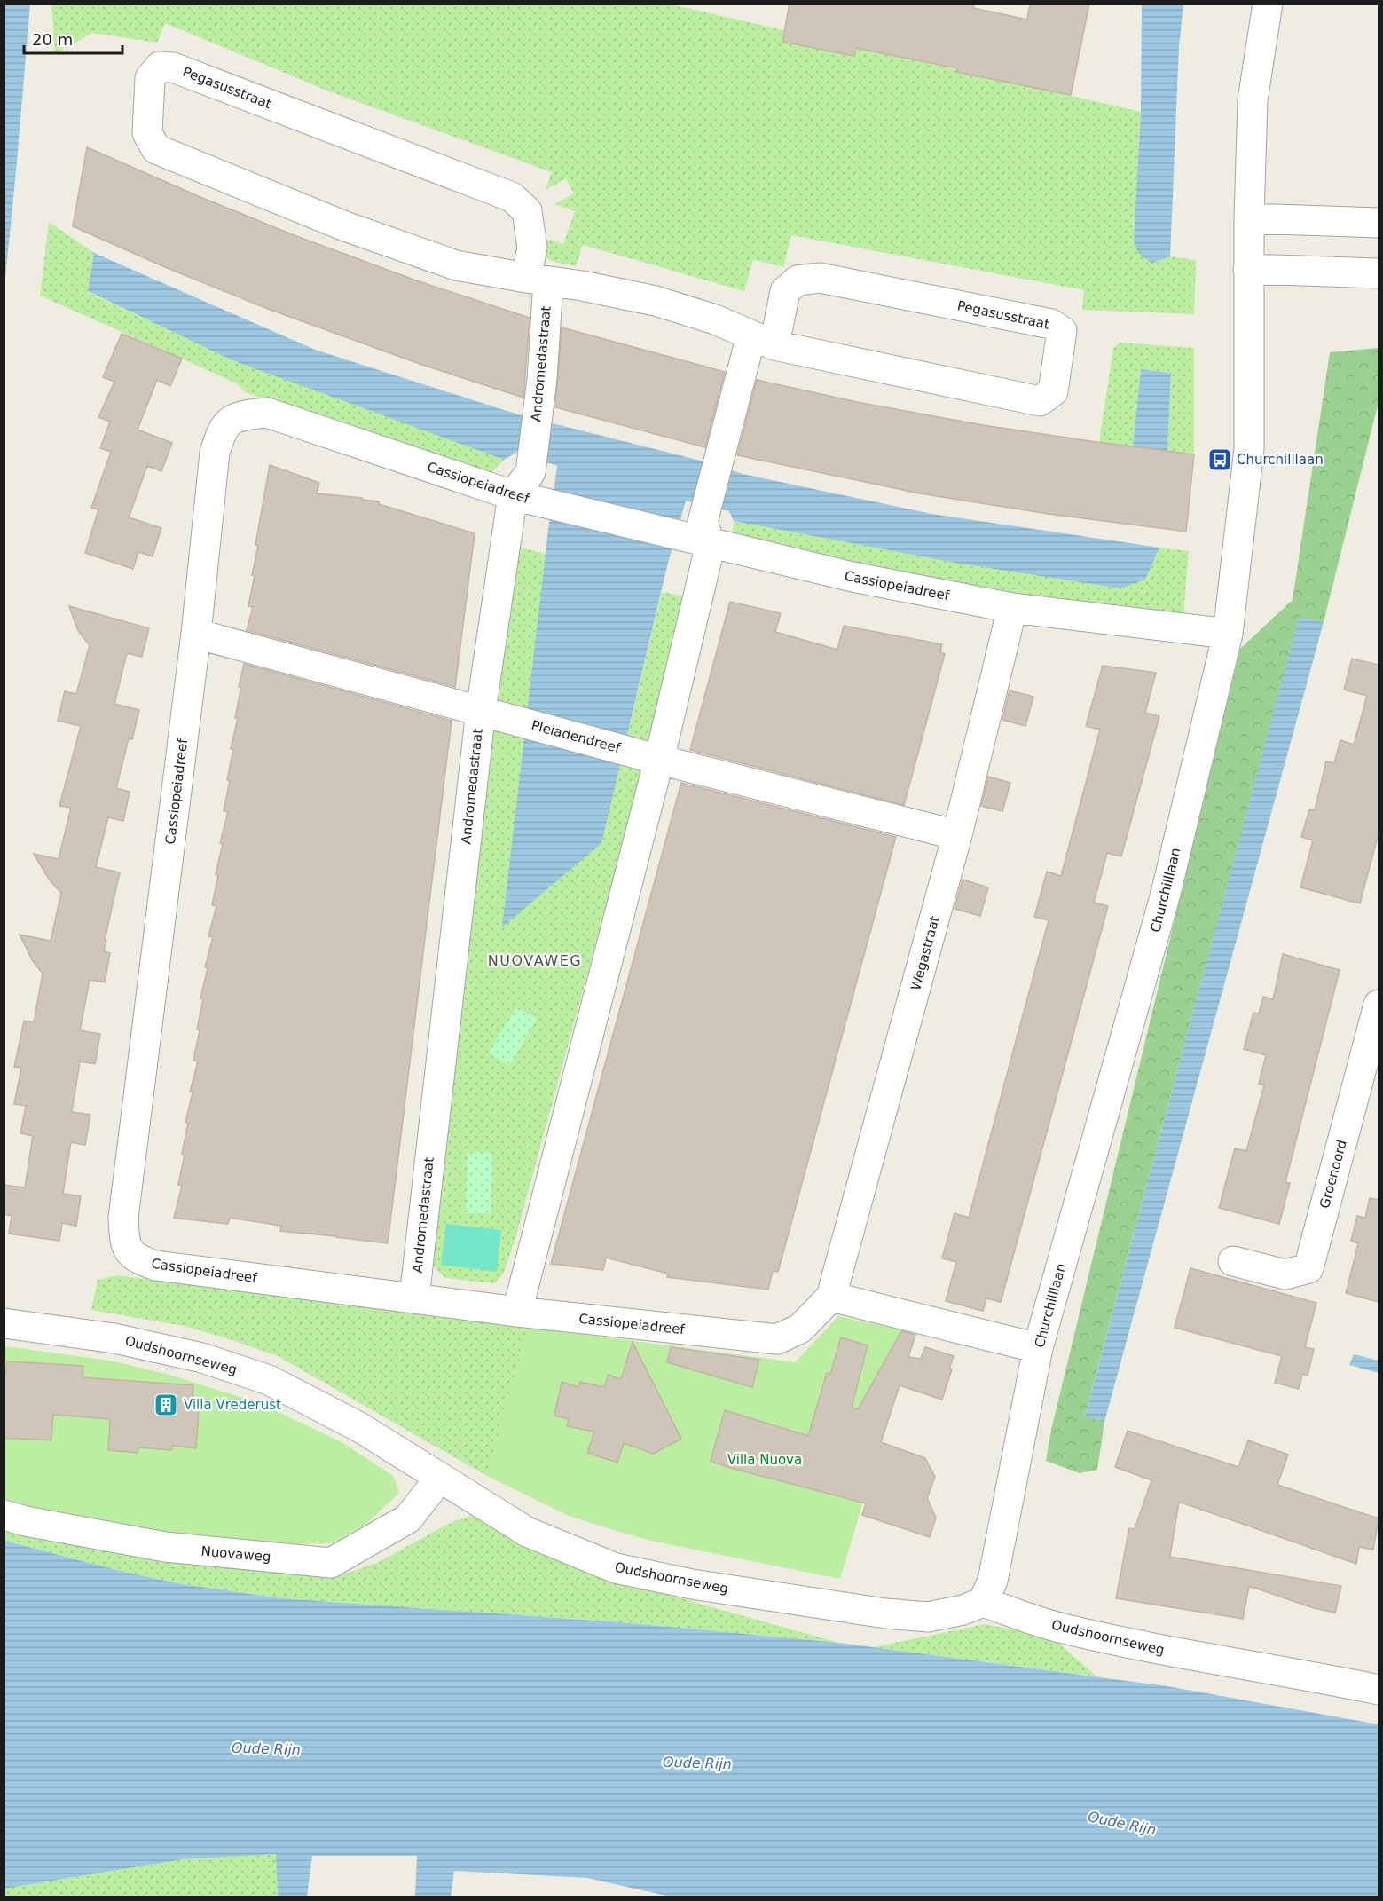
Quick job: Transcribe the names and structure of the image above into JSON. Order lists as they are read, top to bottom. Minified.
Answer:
{"streets":{"street":["Pegasusstraat","Andromedastraat","Cassiopeiadreef","Pleiadendreef","Churchilllaan","Wegastraat","Groenoord","Oudshoornseweg","Nuovaweg"]},"crossings":[["Pegasusstraat","Andromedastraat"],["Andromedastraat","Cassiopeiadreef"],["Andromedastraat","Pleiadendreef"],["Cassiopeiadreef","Pleiadendreef"],["Cassiopeiadreef","Churchilllaan"],["Cassiopeiadreef","Wegastraat"],["Pleiadendreef","Wegastraat"],["Churchilllaan","Oudshoornseweg"],["Oudshoornseweg","Nuovaweg"]],"districts":["NUOVAWEG"],"water":["Oude Rijn"],"parks":["Villa Nuova"],"places":{"bus stop":["Churchilllaan"],"building":["Villa Vrederust"]},"scale_bar":"20 m"}
